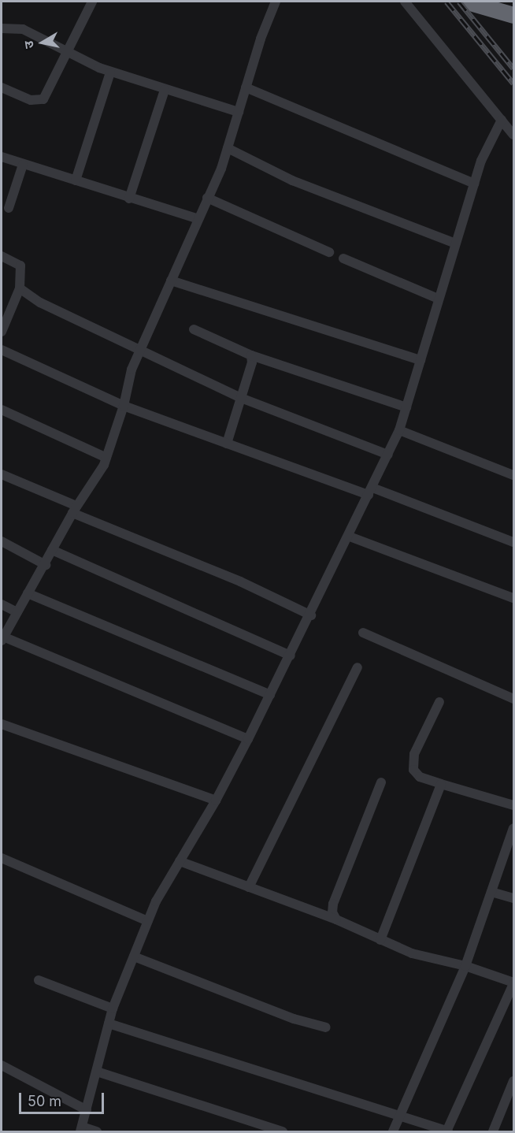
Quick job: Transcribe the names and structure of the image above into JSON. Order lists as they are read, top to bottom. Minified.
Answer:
{"scale_bar":"50 m","north":"left"}
